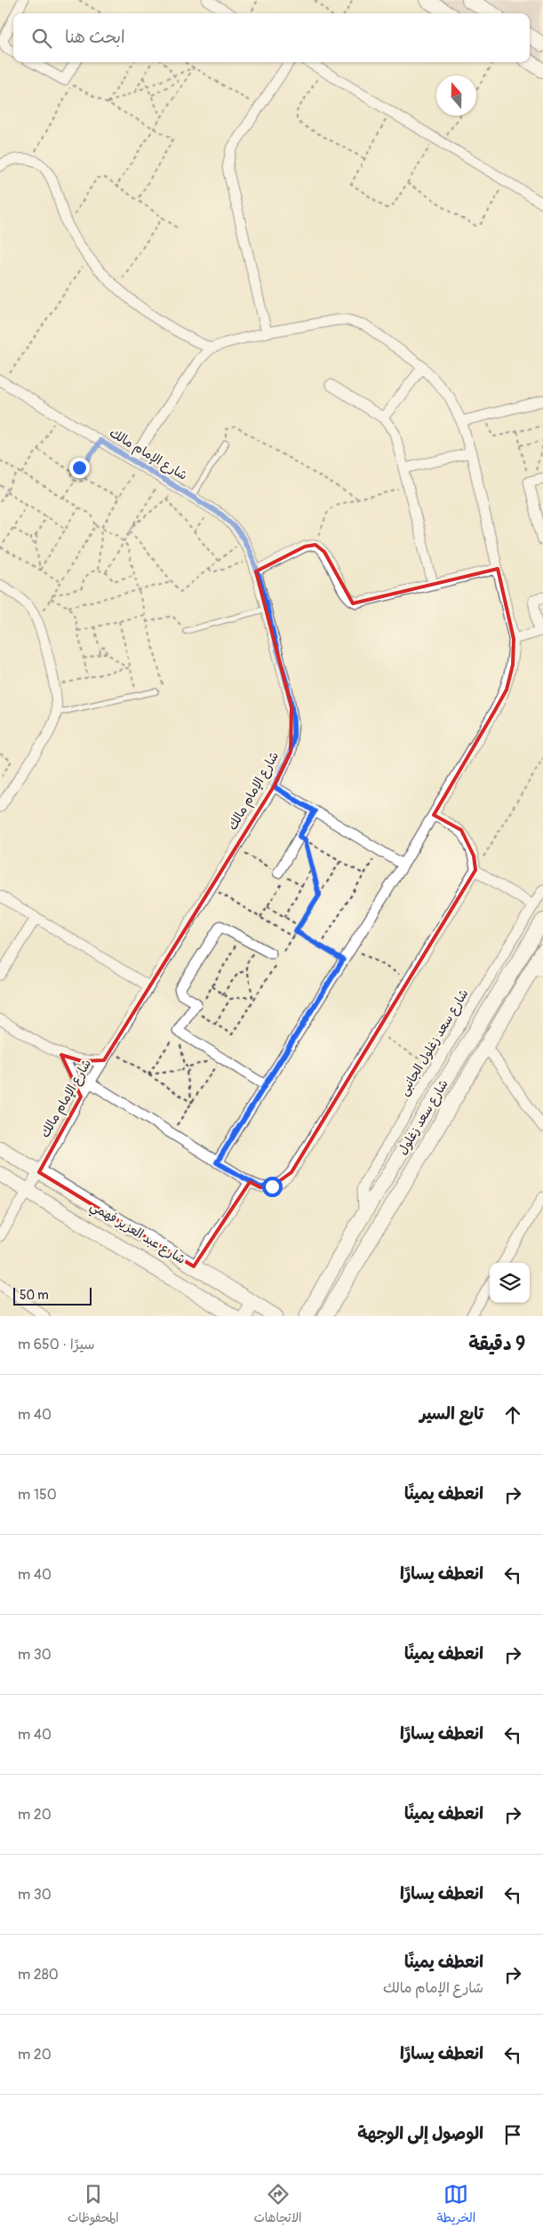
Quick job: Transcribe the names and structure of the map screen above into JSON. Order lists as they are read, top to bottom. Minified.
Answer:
{"streets":{"main road":["شارع سعد زغلول","شارع عبد العزيز فهمي"],"street":["شارع الإمام مالك","شارع سعد زغلول الجانبى"]},"crossings":[["شارع الإمام مالك","شارع عبد العزيز فهمي"],["شارع سعد زغلول الجانبى","شارع سعد زغلول"]],"scale_bar":"50 m","north":"top","page":{"search":"ابحث هنا","scale":"50 m","heading":["9 دقيقة","سيرًا · 650 m"],"list":[["تابع السير","40 m"],["انعطف يمينًا","150 m"],["انعطف يسارًا","40 m"],["انعطف يمينًا","30 m"],["انعطف يسارًا","40 m"],["انعطف يمينًا","20 m"],["انعطف يسارًا","30 m"],["انعطف يمينًا","شارع الإمام مالك","280 m"],["انعطف يسارًا","20 m"],"الوصول إلى الوجهة"],"nav":["الخريطة","الاتجاهات","المحفوظات"]}}
